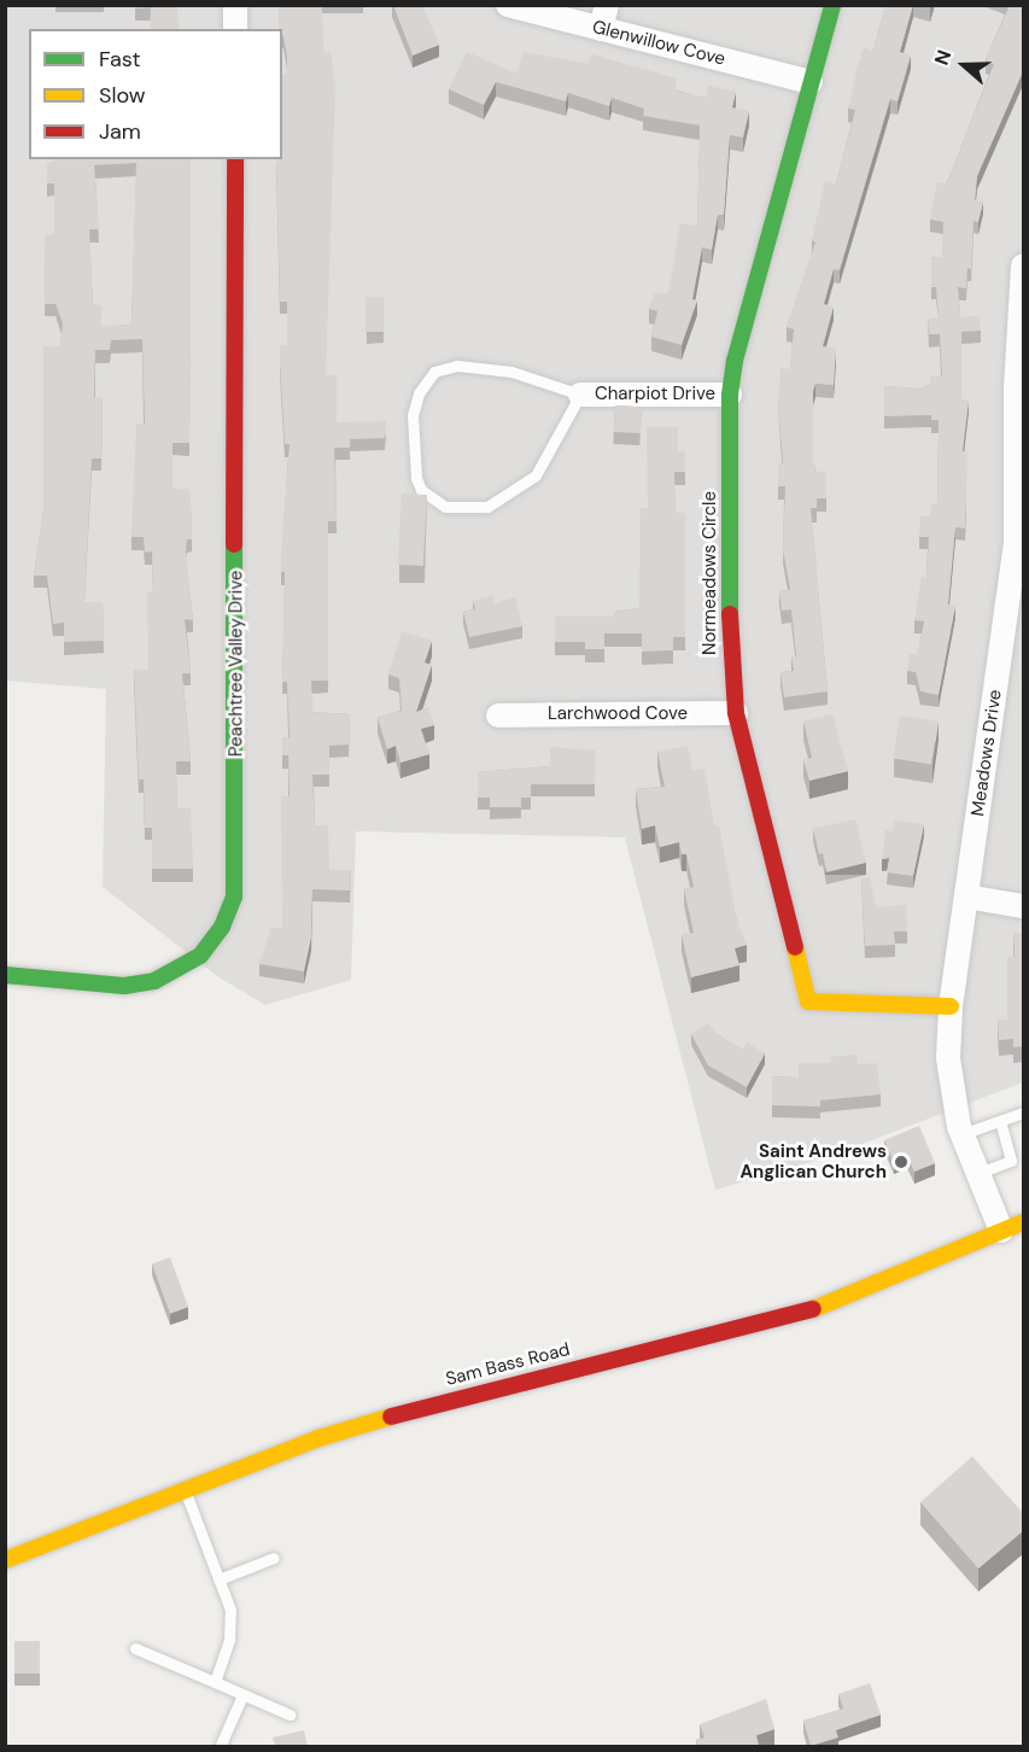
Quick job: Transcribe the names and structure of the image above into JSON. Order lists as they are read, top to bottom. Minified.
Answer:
{"streets":{"street":["Glenwillow Cove","Charpiot Drive","Normeadows Circle","Peachtree Valley Drive","Larchwood Cove","Meadows Drive","Sam Bass Road"]},"crossings":[["Glenwillow Cove","Normeadows Circle"],["Charpiot Drive","Normeadows Circle"],["Normeadows Circle","Larchwood Cove"],["Normeadows Circle","Meadows Drive"],["Meadows Drive","Sam Bass Road"]],"places":["Saint Andrews Anglican Church"],"legend":["Fast","Slow","Jam"],"north":"left"}
